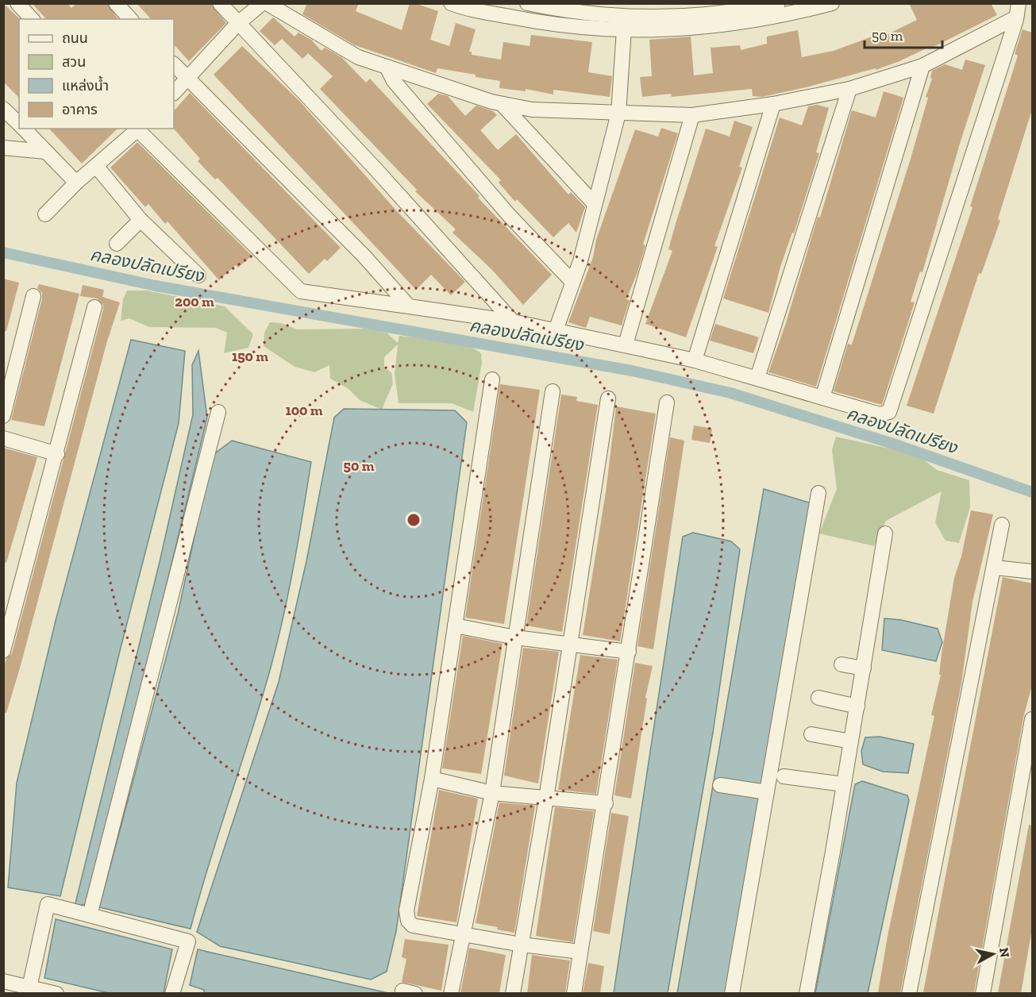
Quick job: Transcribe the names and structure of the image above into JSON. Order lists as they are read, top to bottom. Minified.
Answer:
{"water":["คลองปลัดเปรียง"],"legend":["ถนน","สวน","แหล่งน้ำ","อาคาร"],"scale_bar":"50 m","north":"right","rings":["200 m","150 m","100 m","50 m"]}
